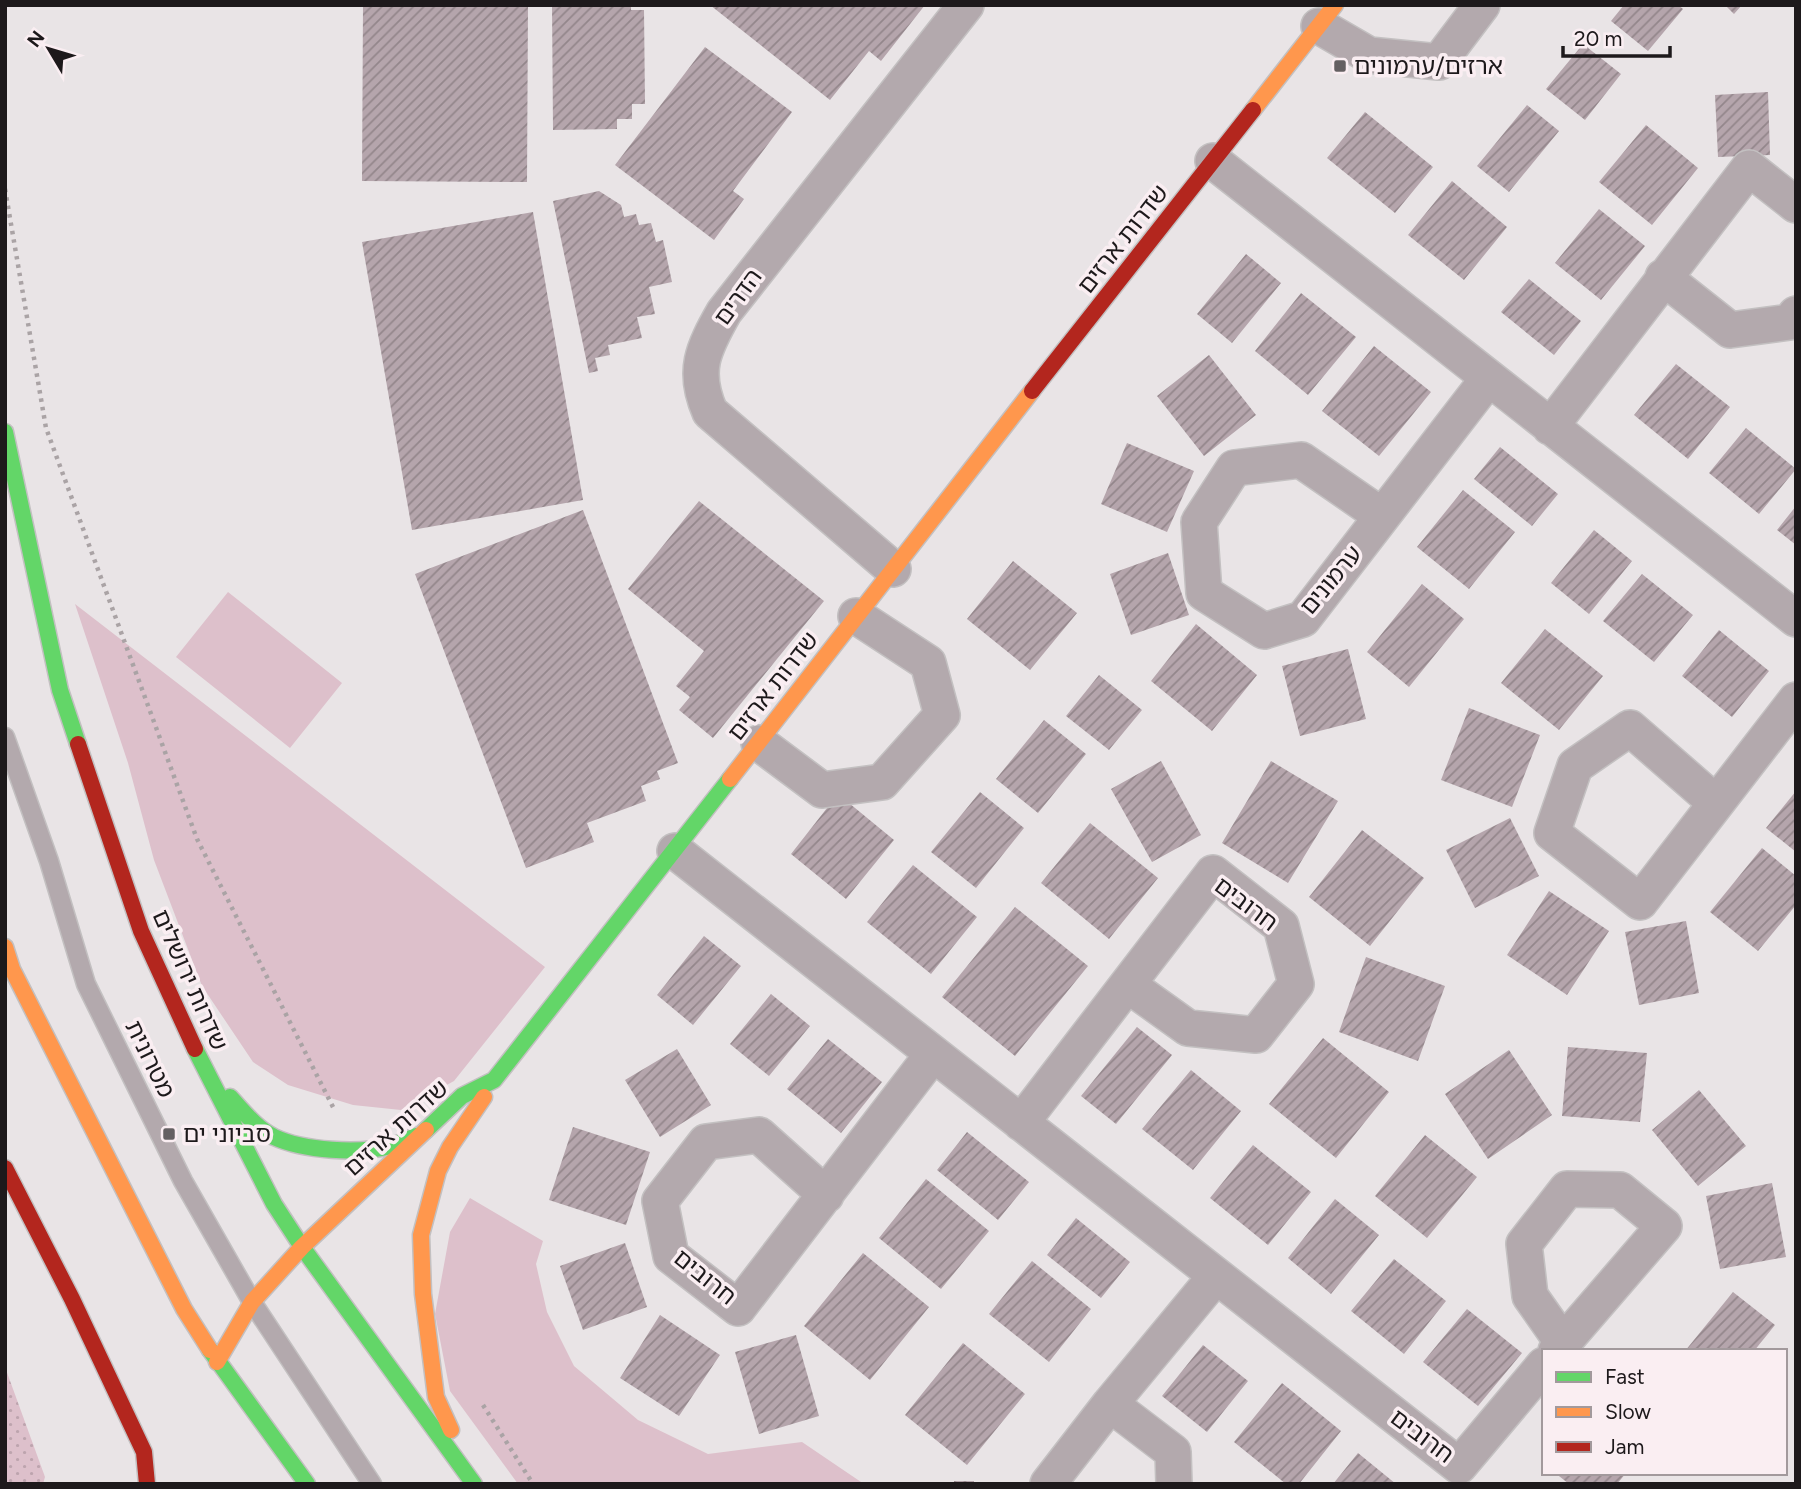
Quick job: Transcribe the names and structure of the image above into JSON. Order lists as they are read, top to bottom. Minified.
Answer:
{"streets":{"main road":["שדרות ארזים","שדרות ירושלים"],"street":["הדרים","ערמונים","חרובים"],"lane":["מטרונית"]},"crossings":[["שדרות ארזים","הדרים"],["שדרות ארזים","חרובים"],["שדרות ארזים","שדרות ירושלים"],["שדרות ארזים","מטרונית"]],"places":{"transit":["ארזים/ערמונים","סביוני ים"]},"legend":["Fast","Slow","Jam"],"scale_bar":"20 m","north":"top left"}
